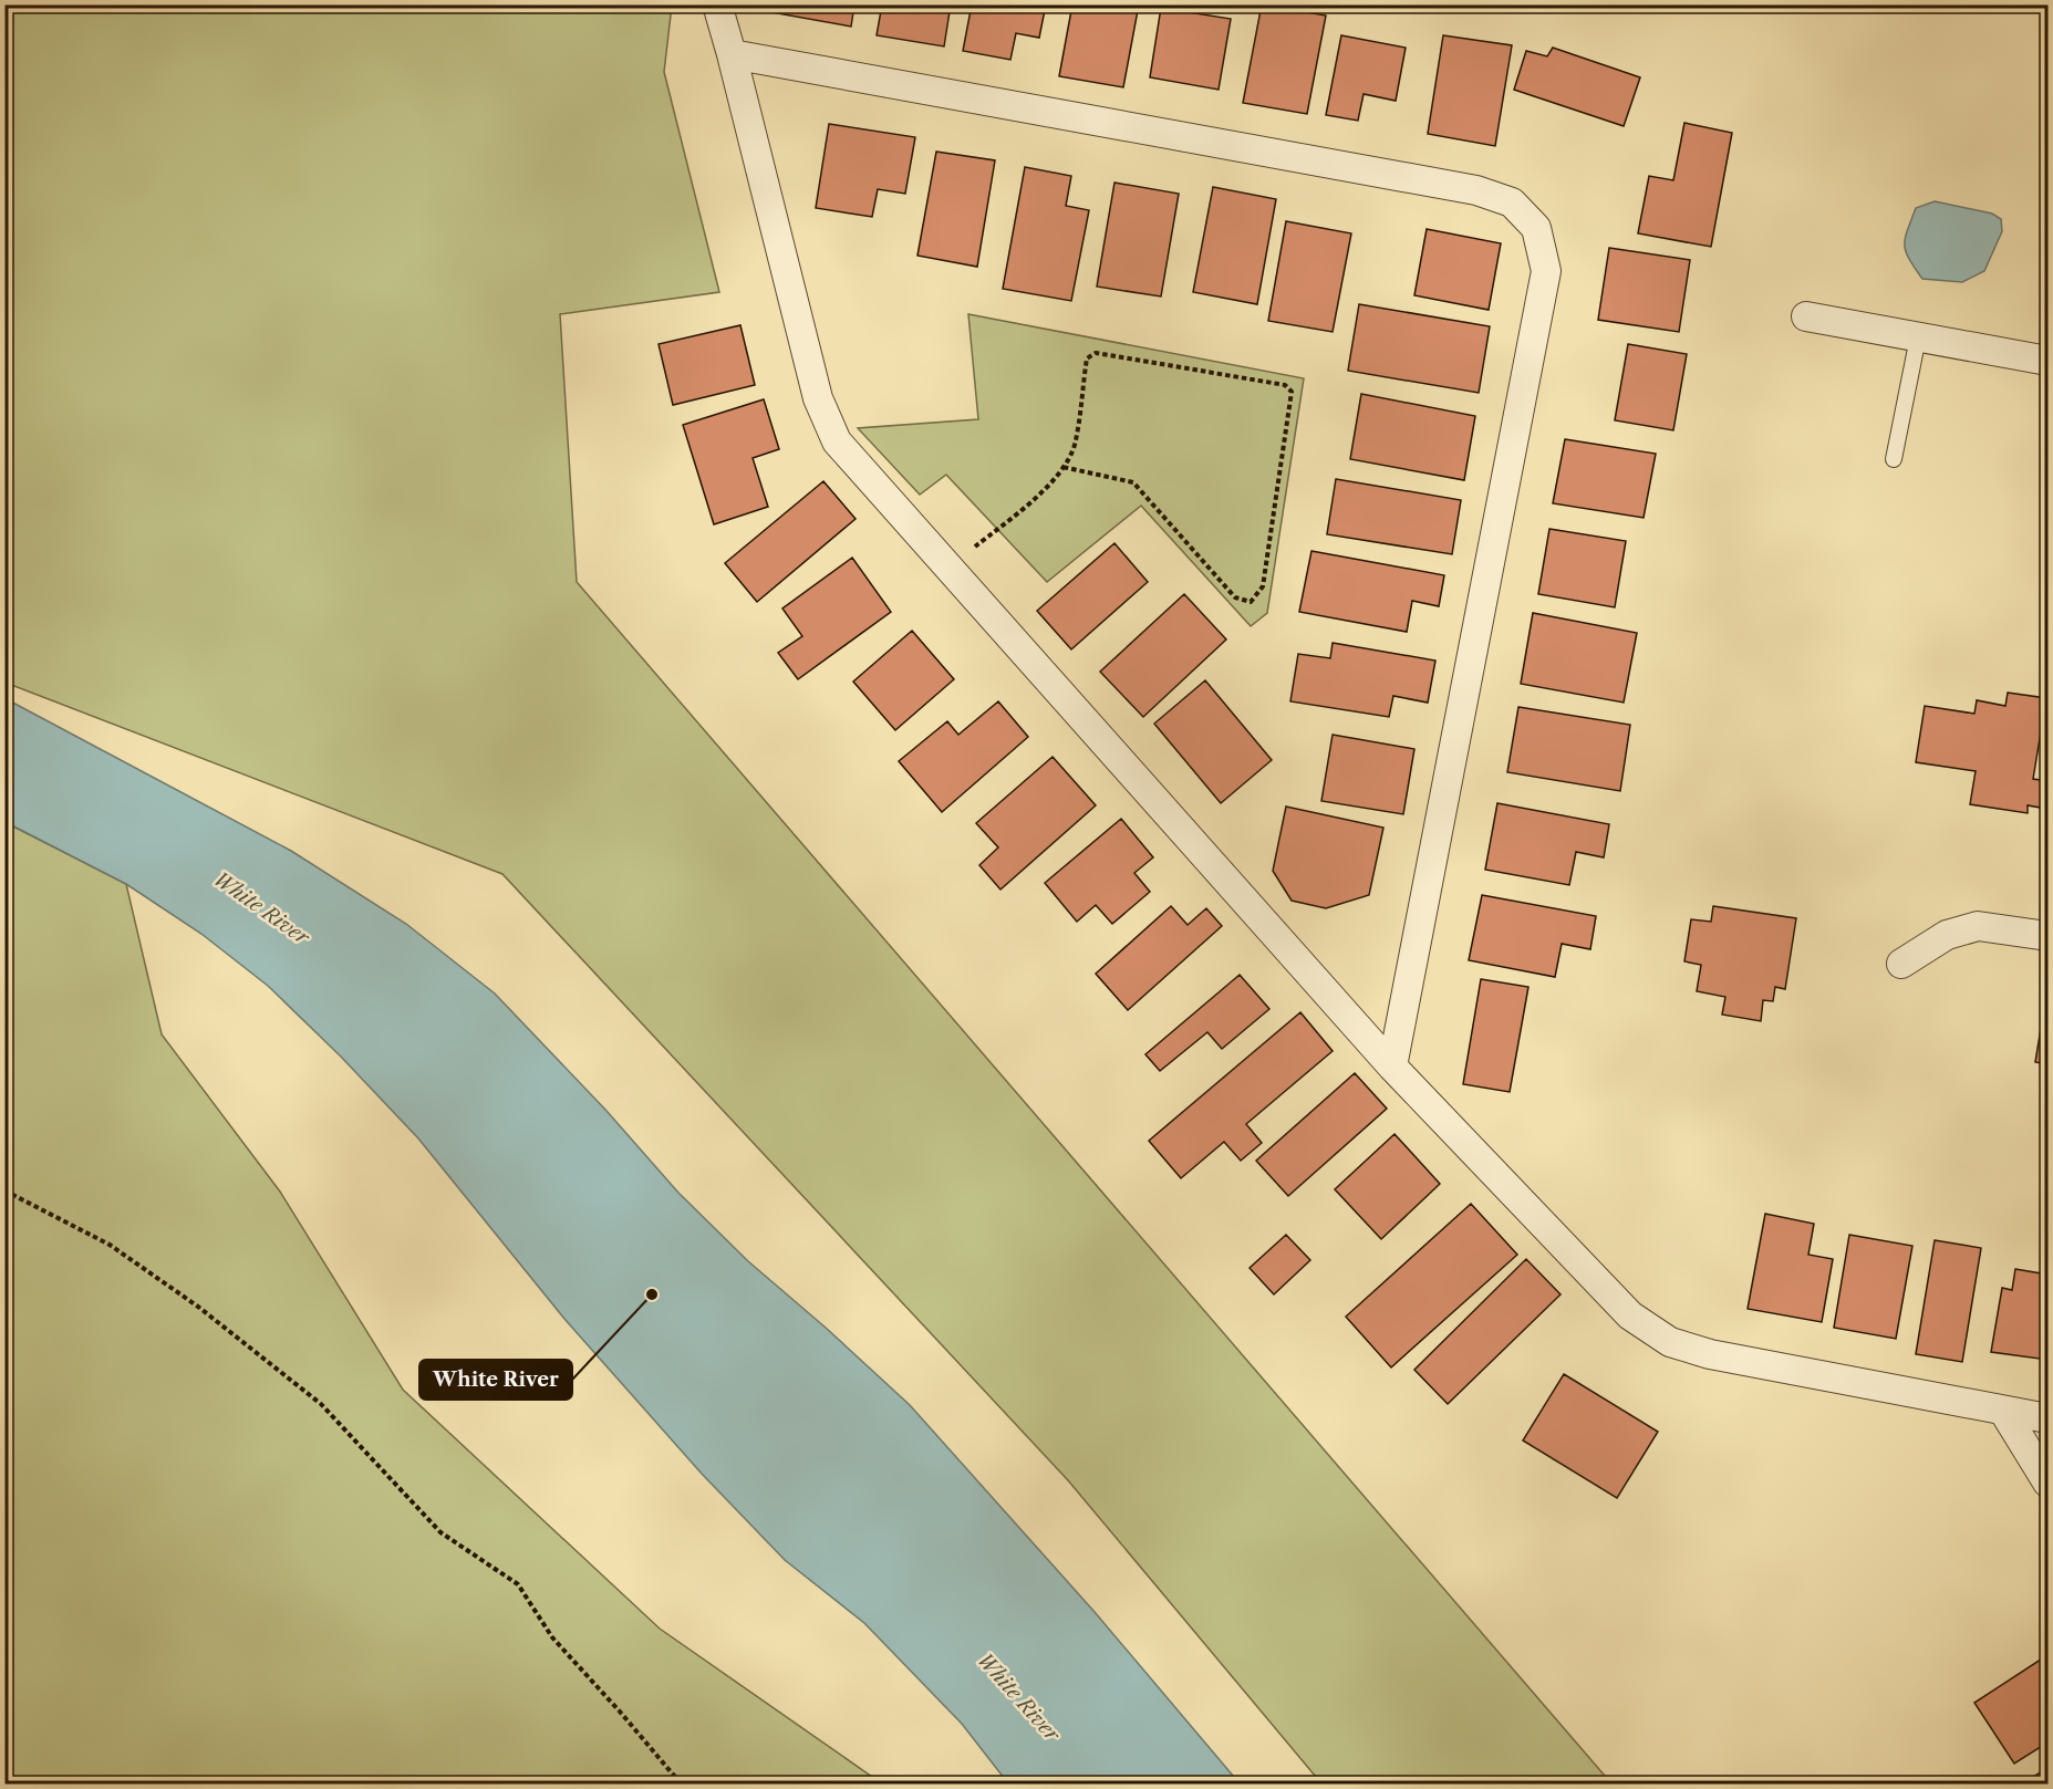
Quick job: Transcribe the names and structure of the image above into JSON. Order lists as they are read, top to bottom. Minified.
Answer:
{"water":["White River"],"places":["White River"]}
